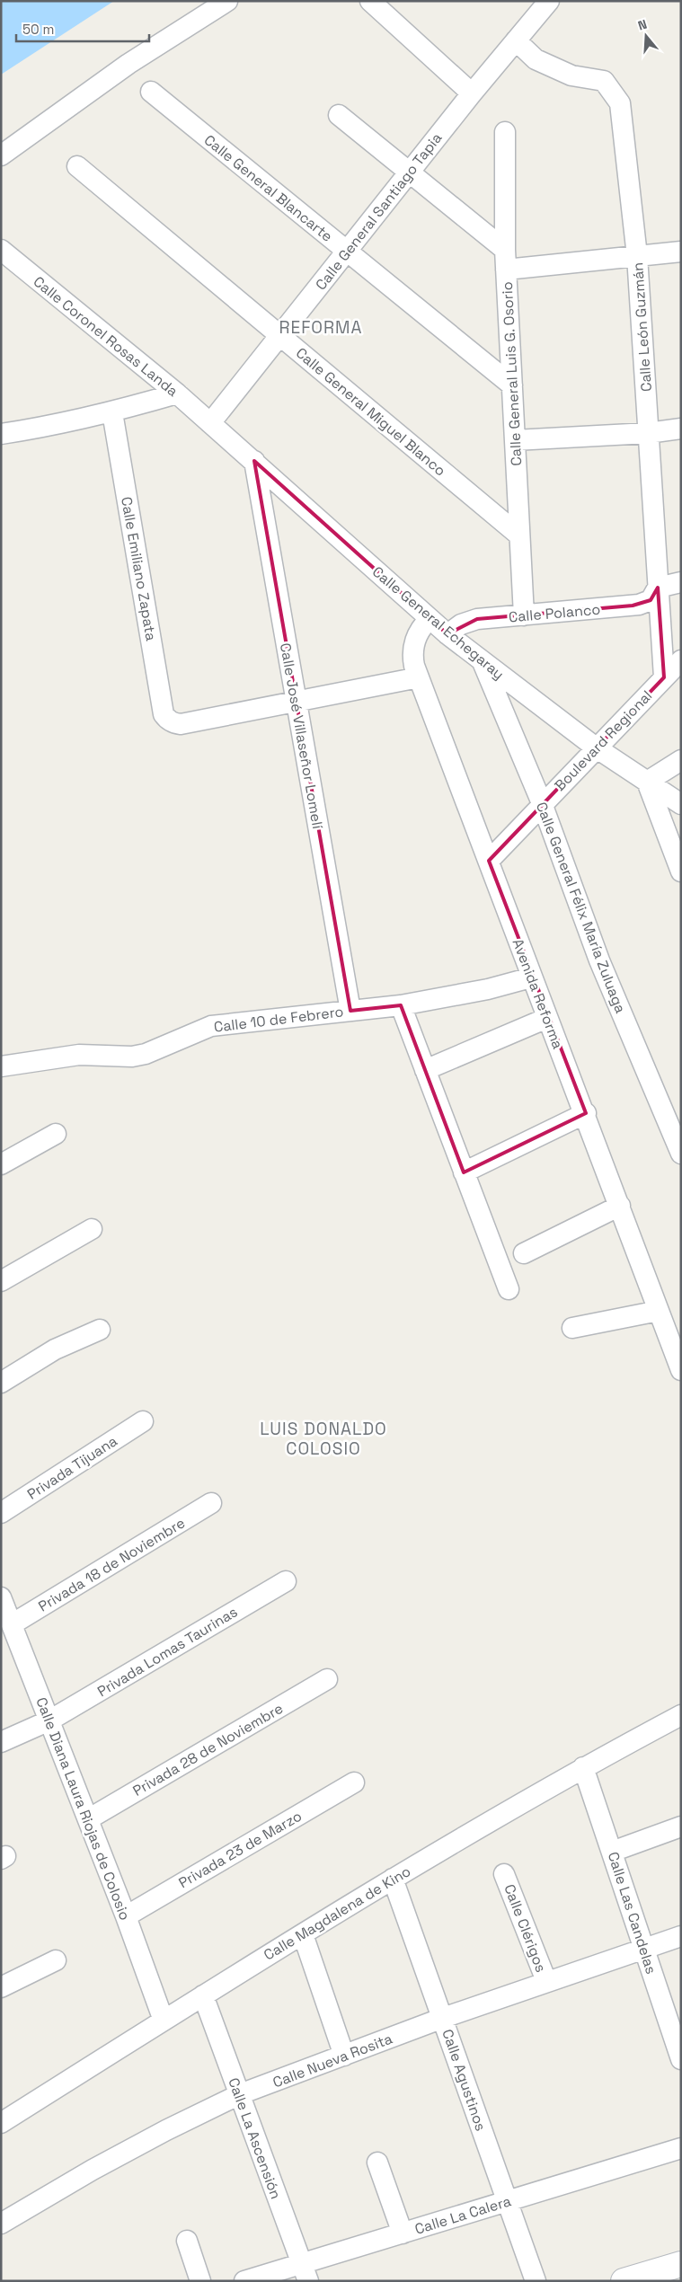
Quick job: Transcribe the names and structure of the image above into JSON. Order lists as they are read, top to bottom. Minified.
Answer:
{"streets":{"street":["Calle General Blancarte","Calle General Santiago Tapia","Calle León Guzmán","Calle Coronel Rosas Landa","Calle General Luis G. Osorio","Calle General Miguel Blanco","Calle Emiliano Zapata","Calle Polanco","Calle General Echegaray","Calle José Villaseñor Lomelí","Boulevard Regional","Calle General Félix María Zuluaga","Avenida Reforma","Calle 10 de Febrero","Privada Tijuana","Privada 18 de Noviembre","Privada Lomas Taurinas","Privada 28 de Noviembre","Calle Diana Laura Riojas de Colosio","Privada 23 de Marzo","Calle Magdalena de Kino","Calle Las Candelas","Calle Clérigos","Calle Nueva Rosita","Calle Agustinos","Calle La Ascensión","Calle La Calera"]},"crossings":[["Calle General Blancarte","Calle General Santiago Tapia"],["Calle General Blancarte","Calle General Luis G. Osorio"],["Calle General Santiago Tapia","Calle León Guzmán"],["Calle General Santiago Tapia","Calle Coronel Rosas Landa"],["Calle General Santiago Tapia","Calle General Miguel Blanco"],["Calle General Santiago Tapia","Calle General Echegaray"],["Calle León Guzmán","Calle Polanco"],["Calle León Guzmán","Boulevard Regional"],["Calle Coronel Rosas Landa","Calle General Echegaray"],["Calle General Luis G. Osorio","Calle General Miguel Blanco"],["Calle General Luis G. Osorio","Calle Polanco"],["Calle Emiliano Zapata","Calle José Villaseñor Lomelí"],["Calle Polanco","Calle General Echegaray"],["Calle General Echegaray","Calle José Villaseñor Lomelí"],["Calle General Echegaray","Boulevard Regional"],["Calle General Echegaray","Calle General Félix María Zuluaga"],["Calle General Echegaray","Avenida Reforma"],["Calle José Villaseñor Lomelí","Calle 10 de Febrero"],["Boulevard Regional","Calle General Félix María Zuluaga"],["Boulevard Regional","Avenida Reforma"],["Avenida Reforma","Calle 10 de Febrero"],["Privada 18 de Noviembre","Calle Diana Laura Riojas de Colosio"],["Privada Lomas Taurinas","Calle Diana Laura Riojas de Colosio"],["Privada 28 de Noviembre","Calle Diana Laura Riojas de Colosio"],["Calle Diana Laura Riojas de Colosio","Privada 23 de Marzo"],["Calle Diana Laura Riojas de Colosio","Calle Magdalena de Kino"],["Calle Magdalena de Kino","Calle Las Candelas"],["Calle Magdalena de Kino","Calle Agustinos"],["Calle Magdalena de Kino","Calle La Ascensión"],["Calle Las Candelas","Calle Nueva Rosita"],["Calle Clérigos","Calle Nueva Rosita"],["Calle Nueva Rosita","Calle Agustinos"],["Calle Nueva Rosita","Calle La Ascensión"],["Calle Agustinos","Calle La Calera"],["Calle La Ascensión","Calle La Calera"]],"districts":["REFORMA","LUIS DONALDO COLOSIO"],"scale_bar":"50 m","north":"top"}
